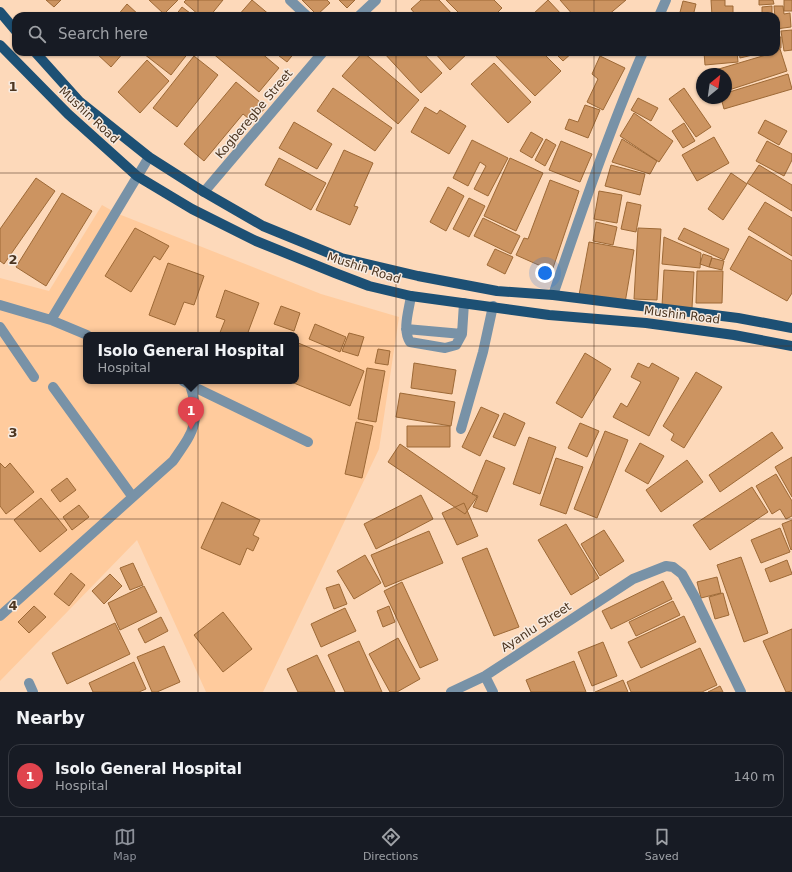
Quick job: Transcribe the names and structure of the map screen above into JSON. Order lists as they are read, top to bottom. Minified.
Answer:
{"streets":{"main road":["Mushin Road"],"street":["Kogberegbe Street","Ayanlu Street"]},"crossings":[["Kogberegbe Street","Mushin Road"]],"north":"top right","page":{"search":"Search here","popup":["Isolo General Hospital","Hospital"],"pins":"1","heading":"Nearby","list":[{"mark":"1","name":"Isolo General Hospital","note":"Hospital","value":"140 m"}],"nav":["Map","Directions","Saved"]},"grid":{"rows":["1","2","3","4"]}}
